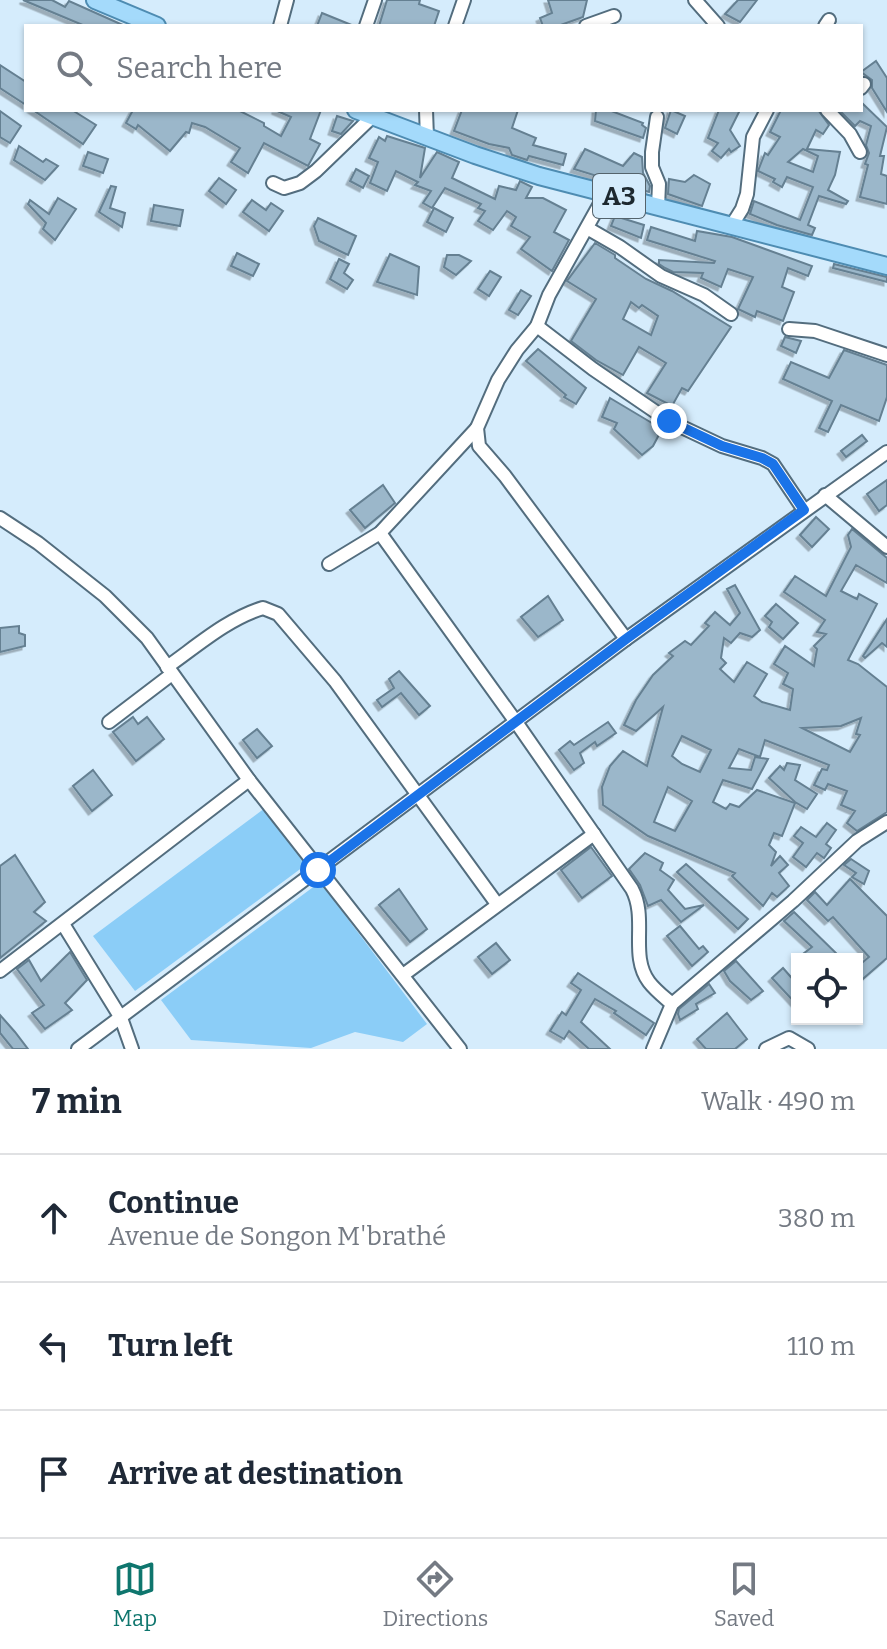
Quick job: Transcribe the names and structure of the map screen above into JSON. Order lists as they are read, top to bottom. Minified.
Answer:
{"streets":{"main road":["A3"]},"page":{"search":"Search here","heading":["7 min","Walk · 490 m"],"list":[["Continue","Avenue de Songon M'brathé","380 m"],["Turn left","110 m"],"Arrive at destination"],"nav":["Map","Directions","Saved"]}}
